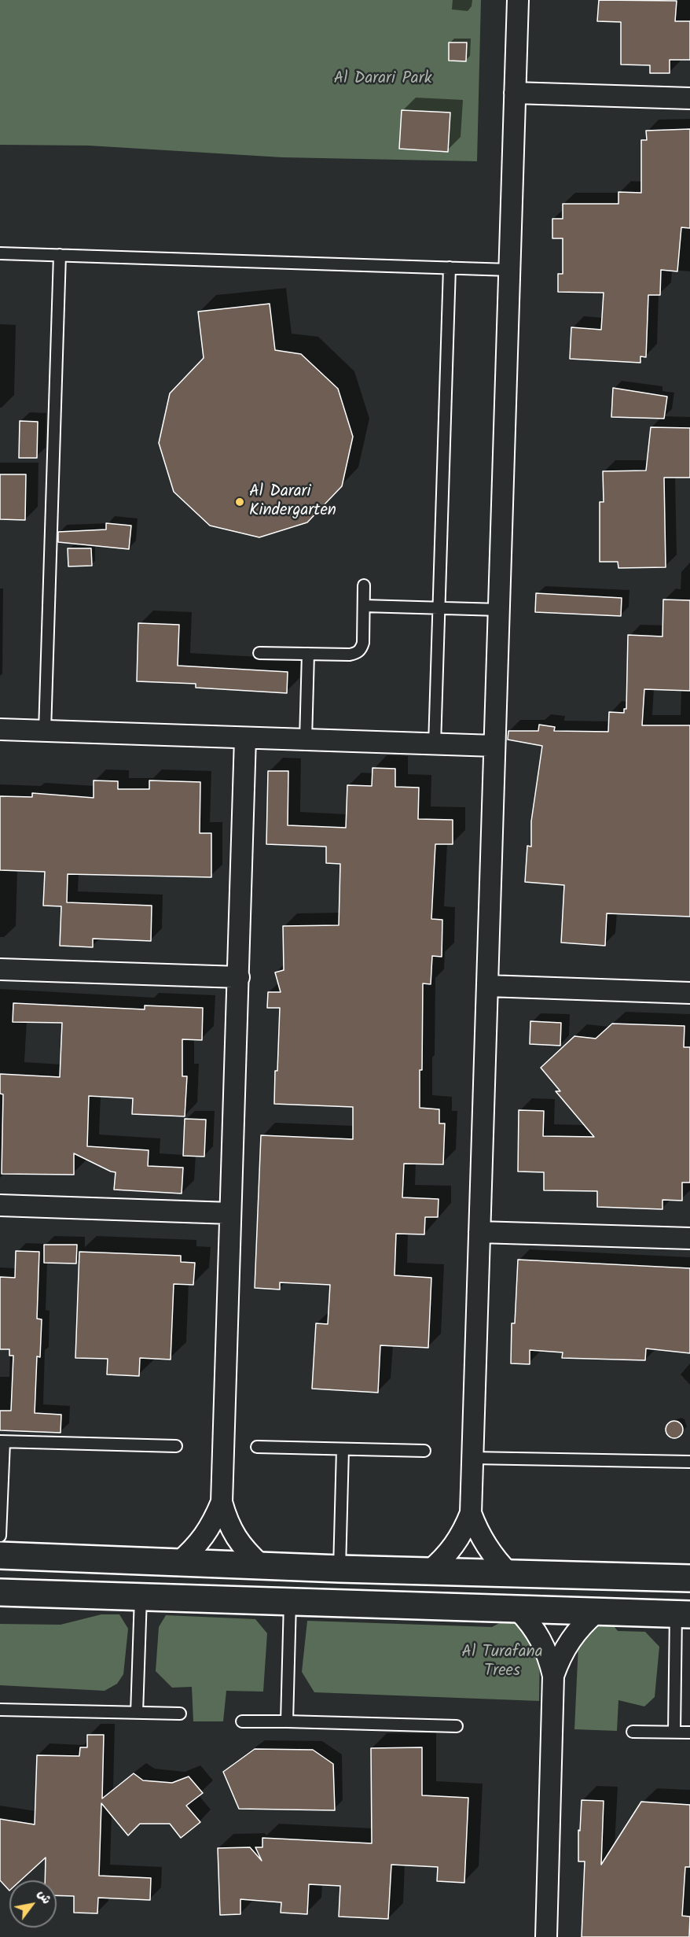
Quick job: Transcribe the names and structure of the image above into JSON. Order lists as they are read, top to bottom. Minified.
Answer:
{"parks":["Al Darari Park","Al Turafana Trees"],"places":["Al Darari Kindergarten"],"north":"top right"}
